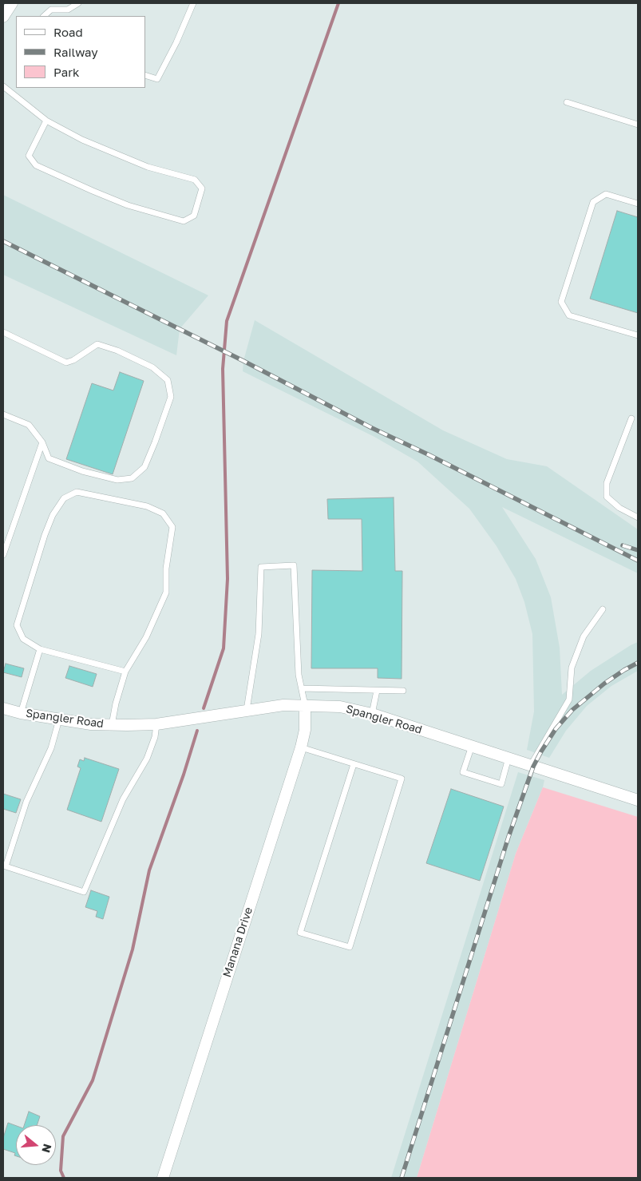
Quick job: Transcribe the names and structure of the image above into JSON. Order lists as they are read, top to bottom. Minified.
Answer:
{"streets":{"street":["Spangler Road","Manana Drive"]},"crossings":[["Spangler Road","Manana Drive"]],"legend":["Road","Railway","Park"],"north":"right"}
